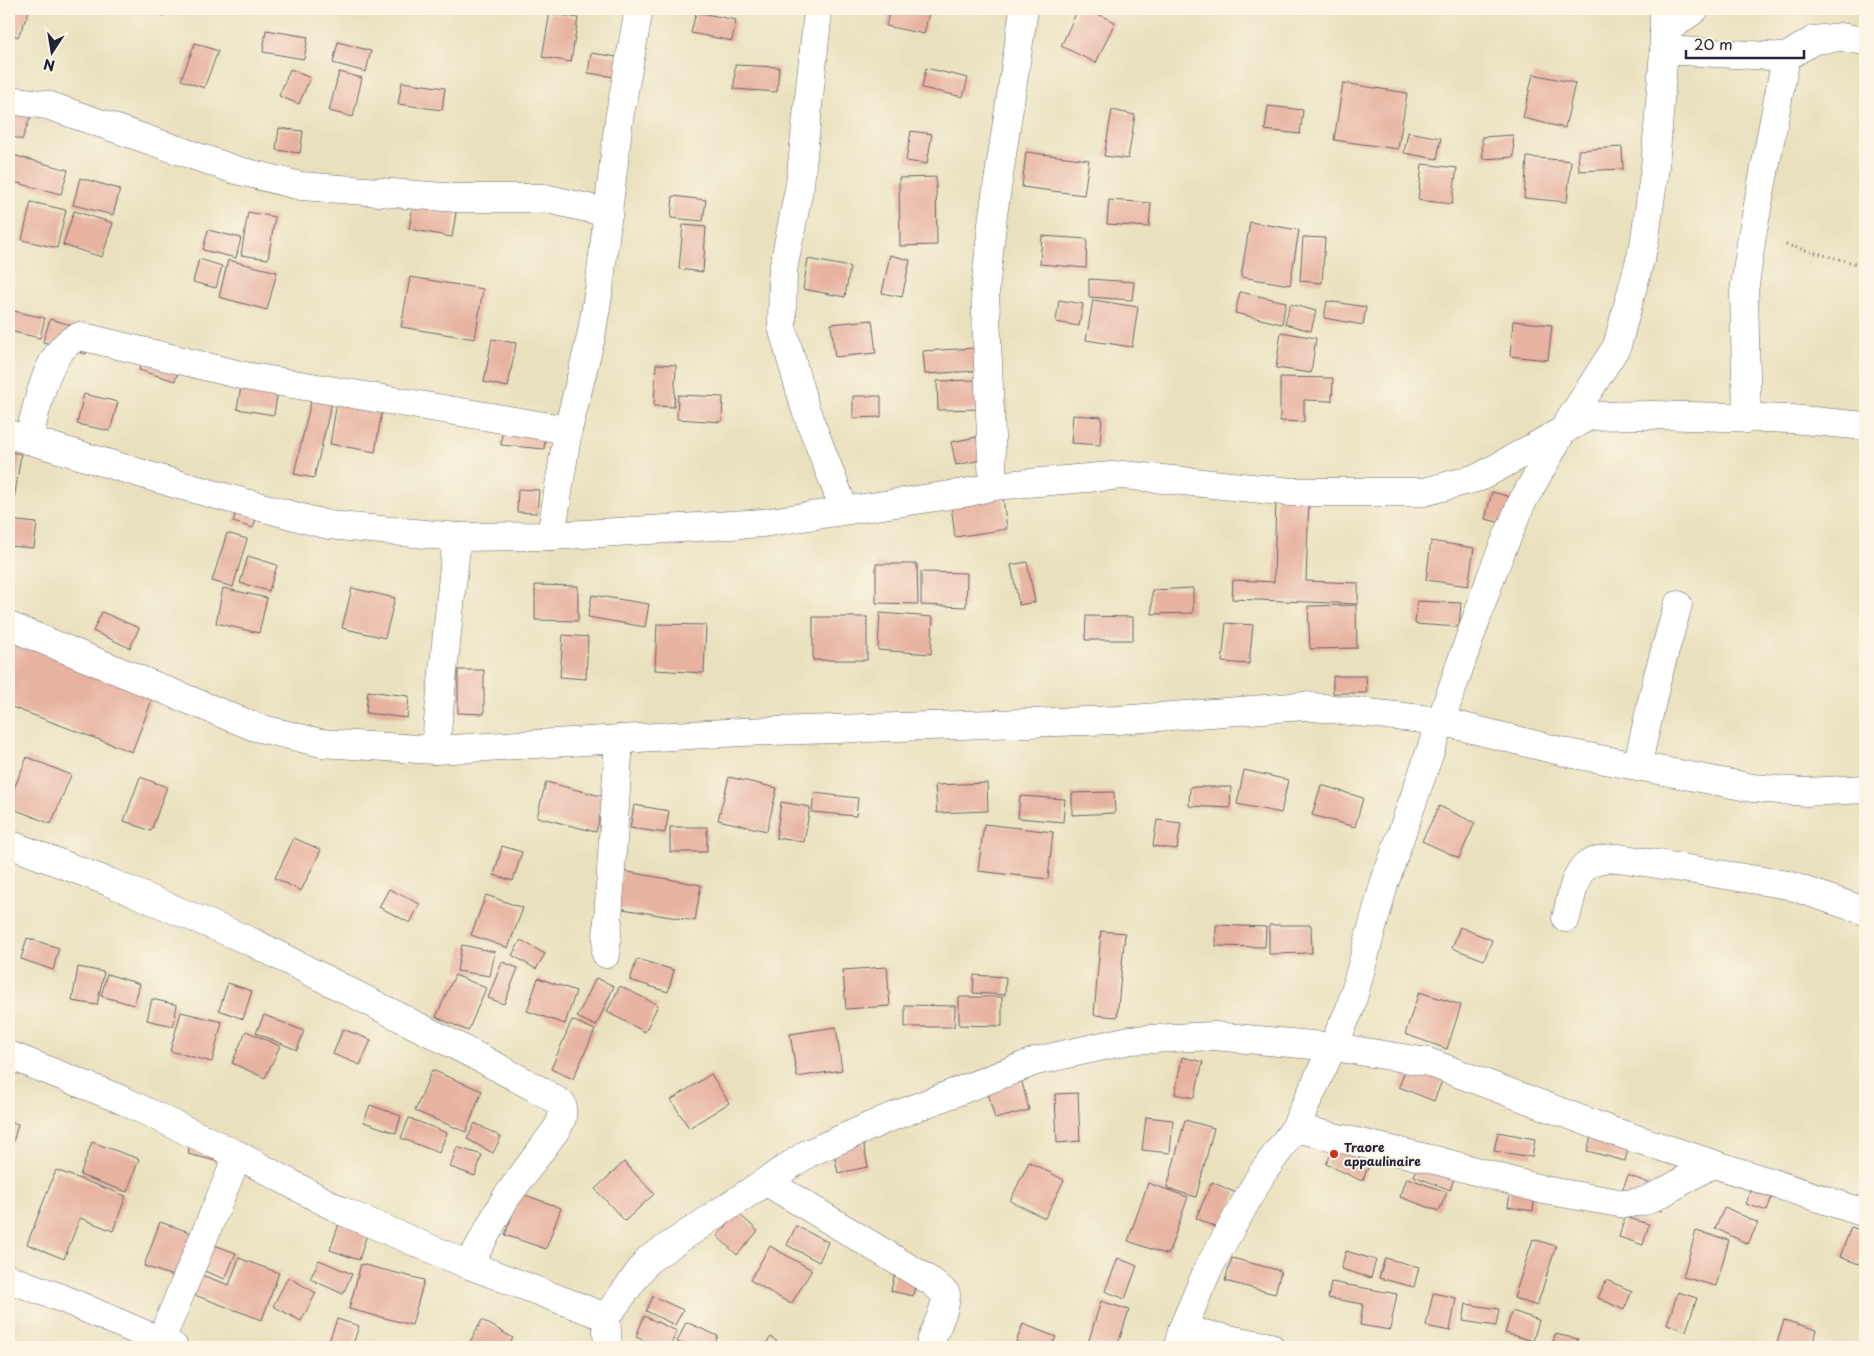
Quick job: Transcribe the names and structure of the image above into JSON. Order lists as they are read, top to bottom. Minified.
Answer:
{"places":["Traore appaulinaire"],"scale_bar":"20 m","north":"bottom"}
